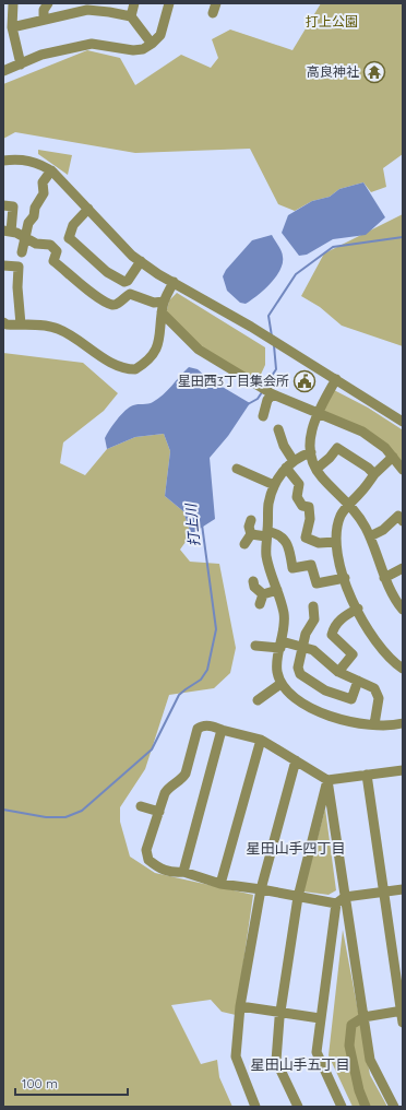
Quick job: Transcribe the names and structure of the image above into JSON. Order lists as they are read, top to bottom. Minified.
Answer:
{"districts":["星田山手四丁目","星田山手五丁目"],"water":["打上川"],"parks":["打上公園"],"places":{"temple":["高良神社"],"public building":["星田西3丁目集会所"]},"scale_bar":"100 m"}
